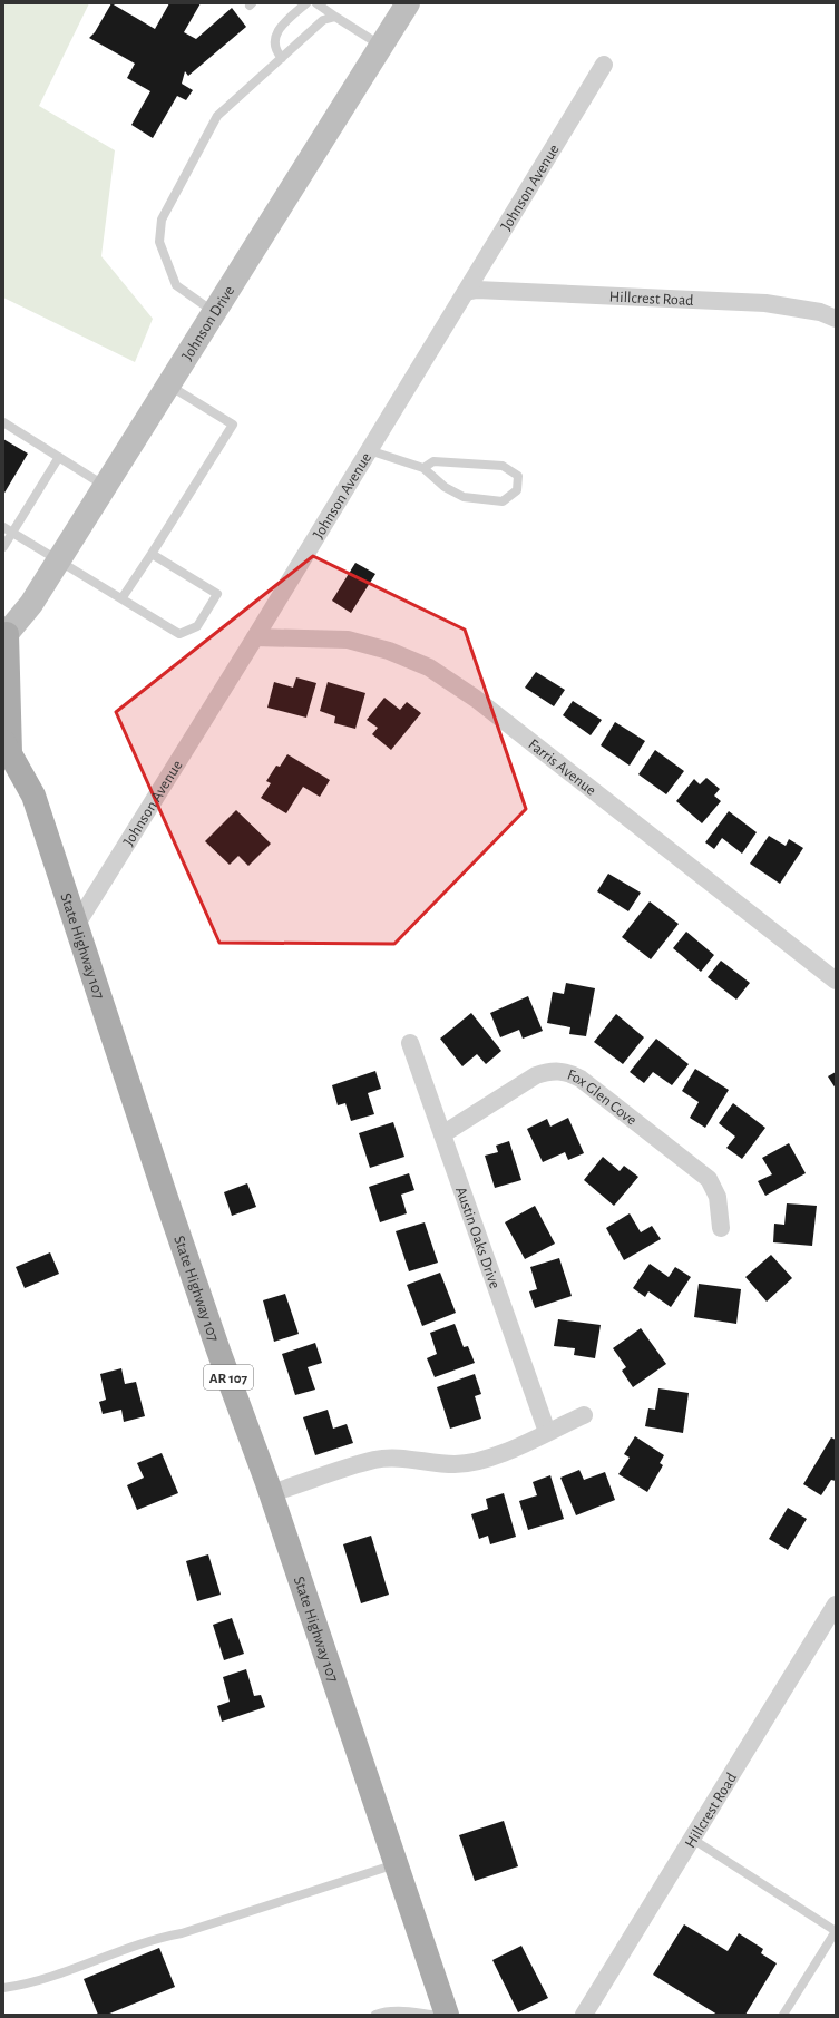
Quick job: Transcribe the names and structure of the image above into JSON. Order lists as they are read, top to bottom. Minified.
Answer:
{"streets":{"main road":["State Highway 107","AR 107"],"street":["Johnson Avenue","Hillcrest Road","Johnson Drive","Farris Avenue","Fox Glen Cove","Austin Oaks Drive"]},"crossings":[["Johnson Avenue","Hillcrest Road"],["Johnson Avenue","Farris Avenue"],["Johnson Avenue","State Highway 107"],["Fox Glen Cove","Austin Oaks Drive"]]}
